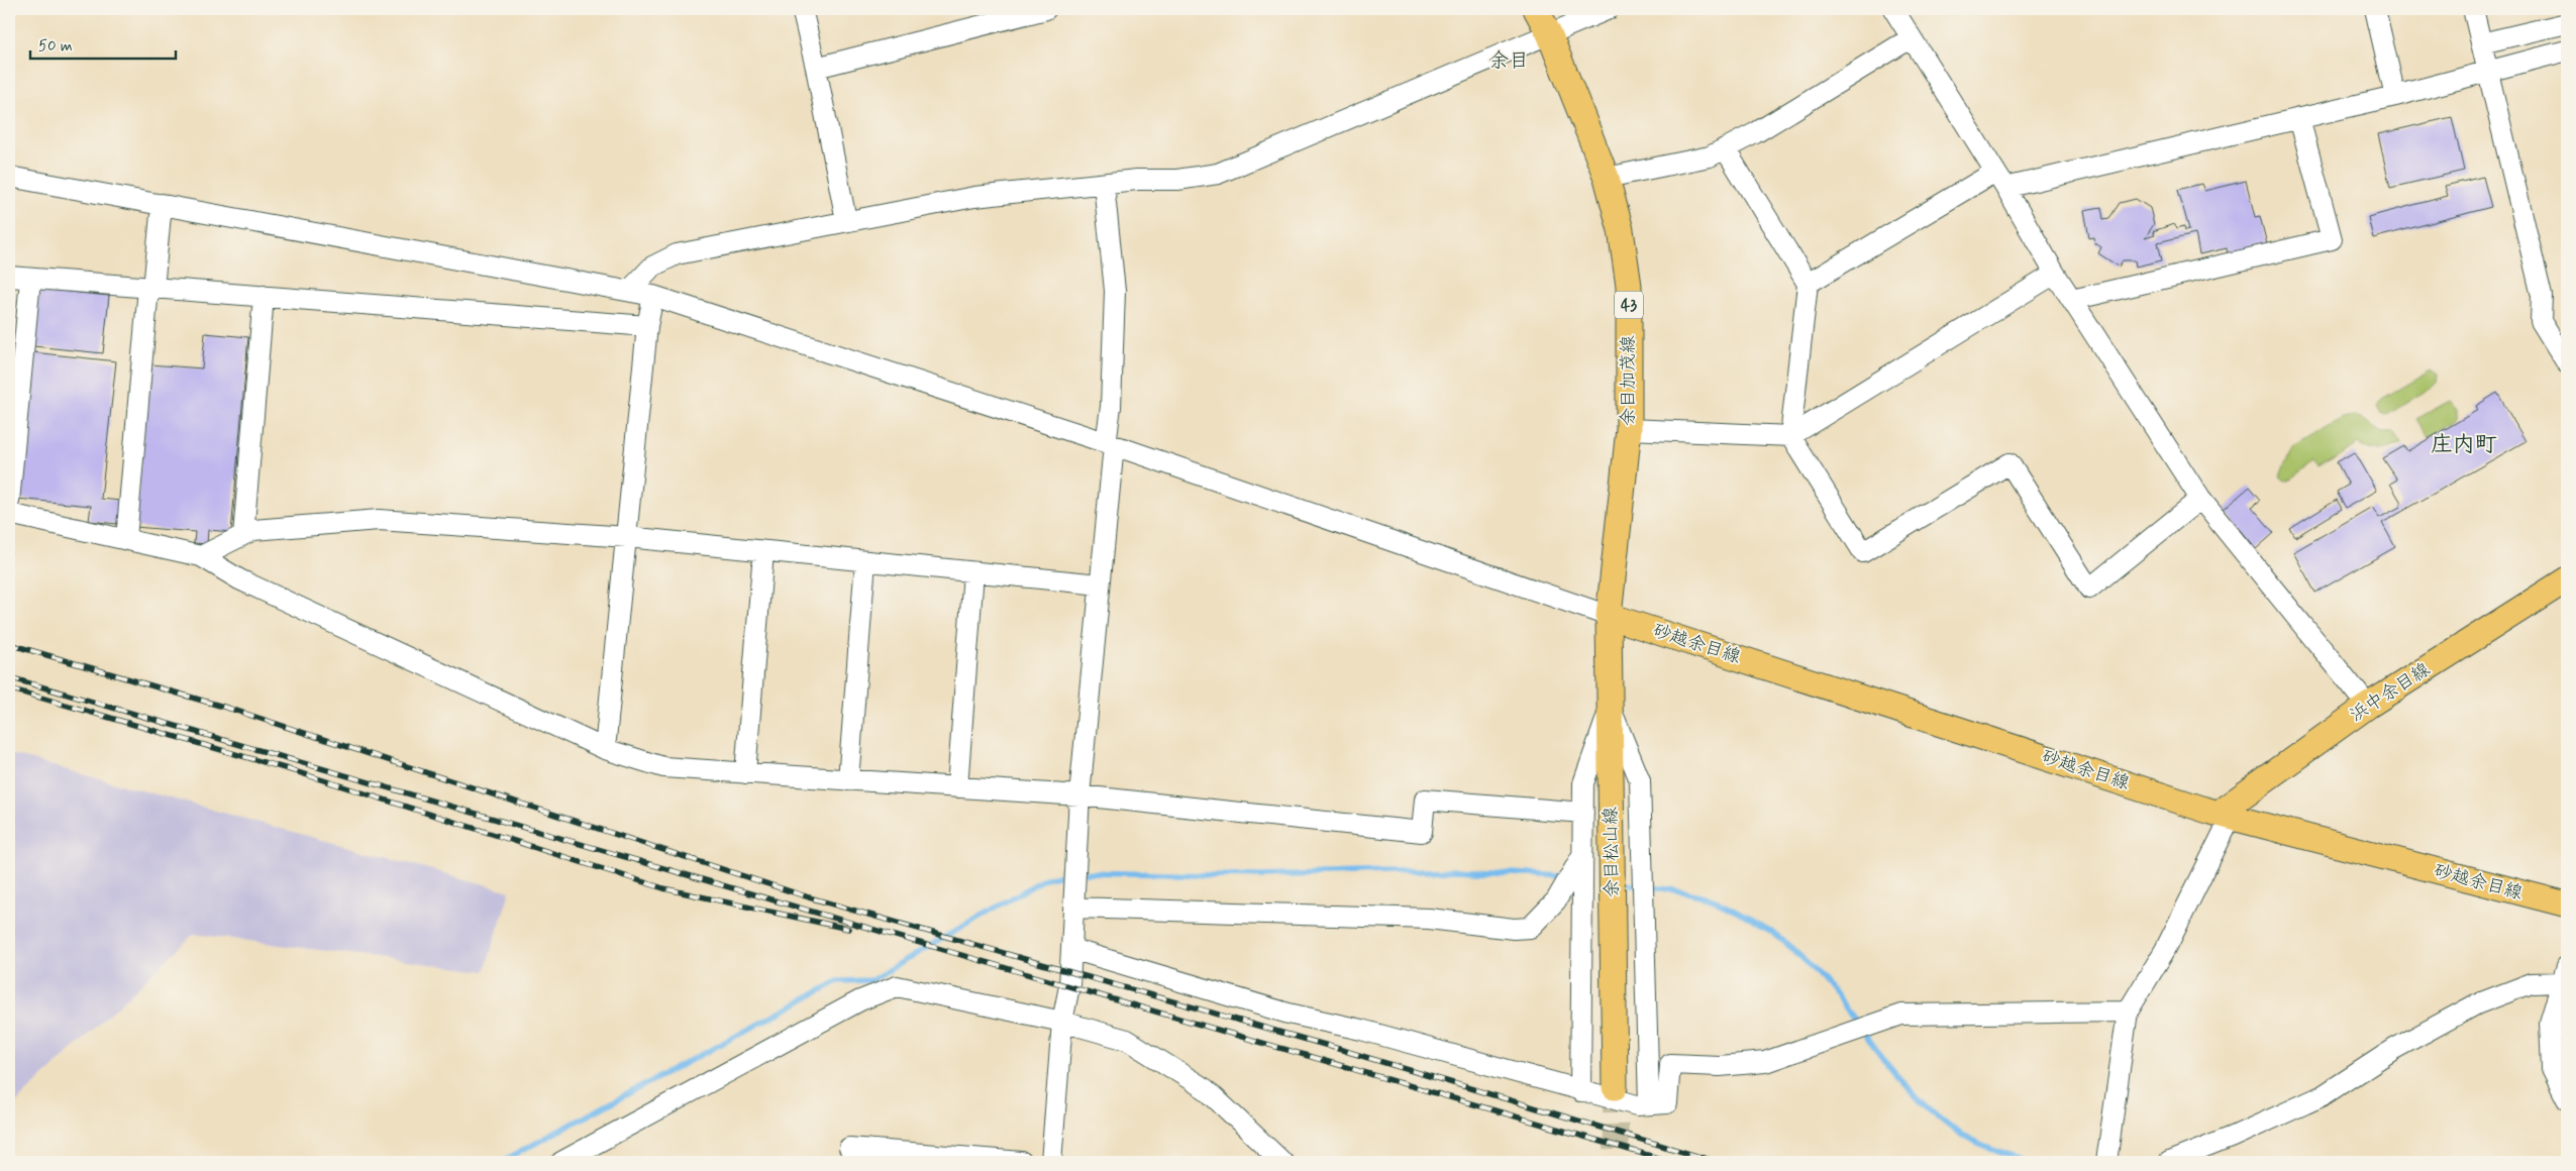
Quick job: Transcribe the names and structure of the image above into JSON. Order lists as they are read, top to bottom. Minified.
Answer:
{"streets":{"main road":["43","余目加茂線","砂越余目線","浜中余目線","余目松山線"]},"crossings":[["余目加茂線","砂越余目線"],["余目加茂線","余目松山線"],["砂越余目線","浜中余目線"],["砂越余目線","余目松山線"]],"districts":["余目","庄内町"],"scale_bar":"50 m"}
